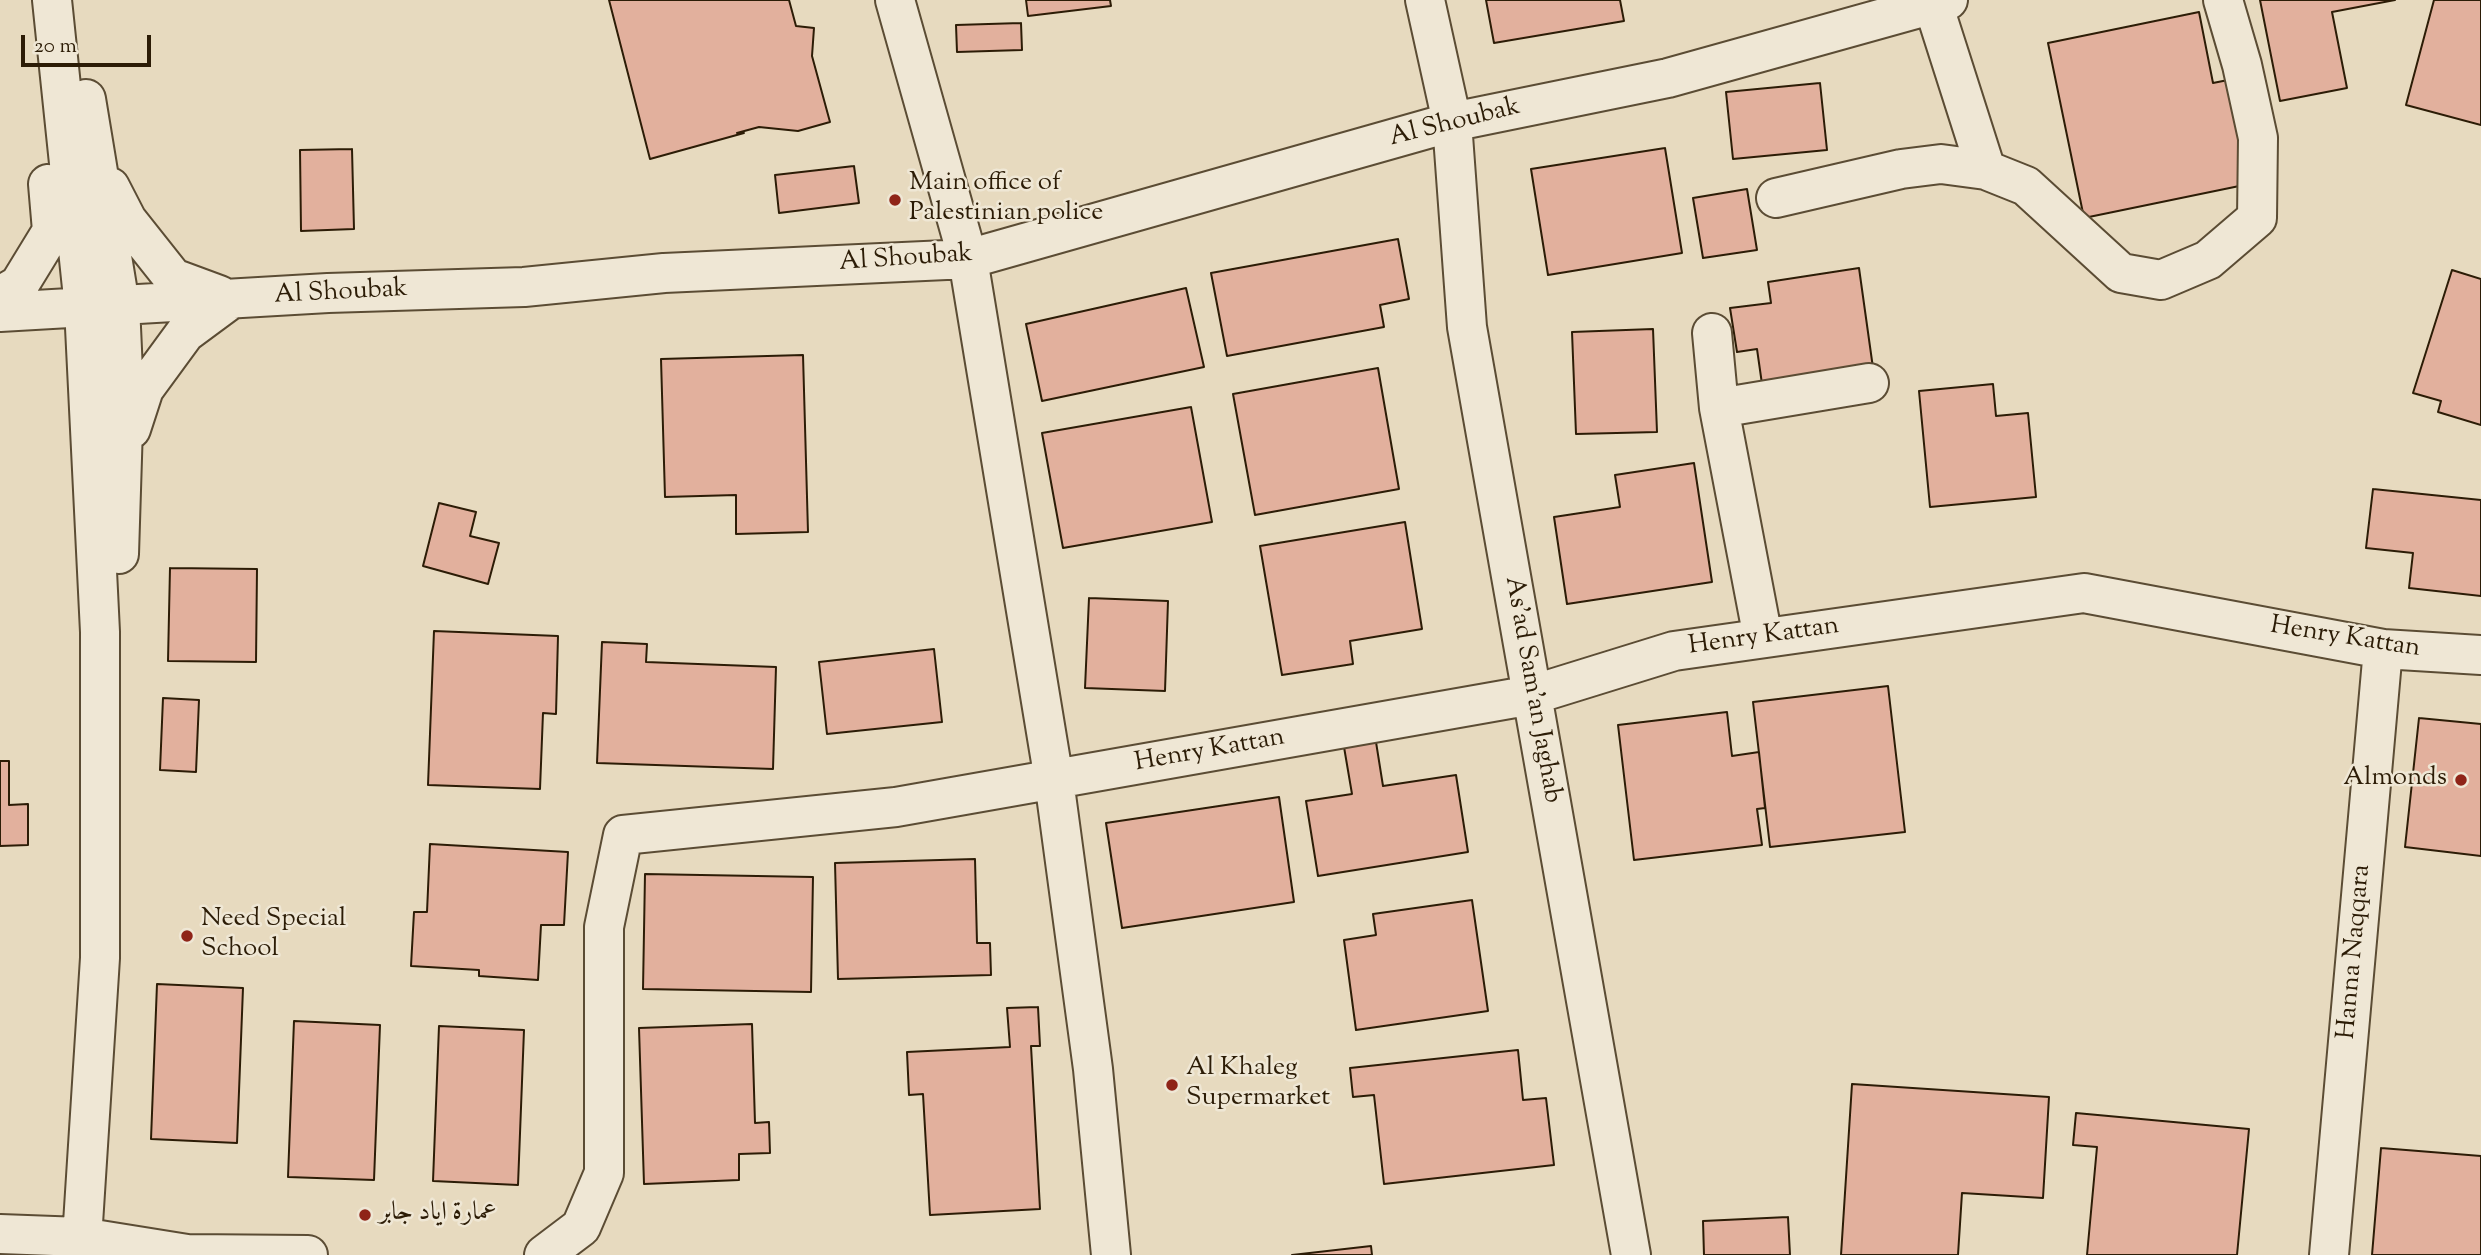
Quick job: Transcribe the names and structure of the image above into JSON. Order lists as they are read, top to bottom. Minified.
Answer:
{"streets":{"street":["Al Shoubak","Henry Kattan","As'ad Sam'an Jaghab","Hanna Naqqara"]},"crossings":[["Al Shoubak","As'ad Sam'an Jaghab"],["Henry Kattan","As'ad Sam'an Jaghab"],["Henry Kattan","Hanna Naqqara"]],"places":["Main office of Palestinian police","Almonds","Need Special School","Al Khaleg Supermarket","عمارة اياد جابر"],"scale_bar":"20 m"}
